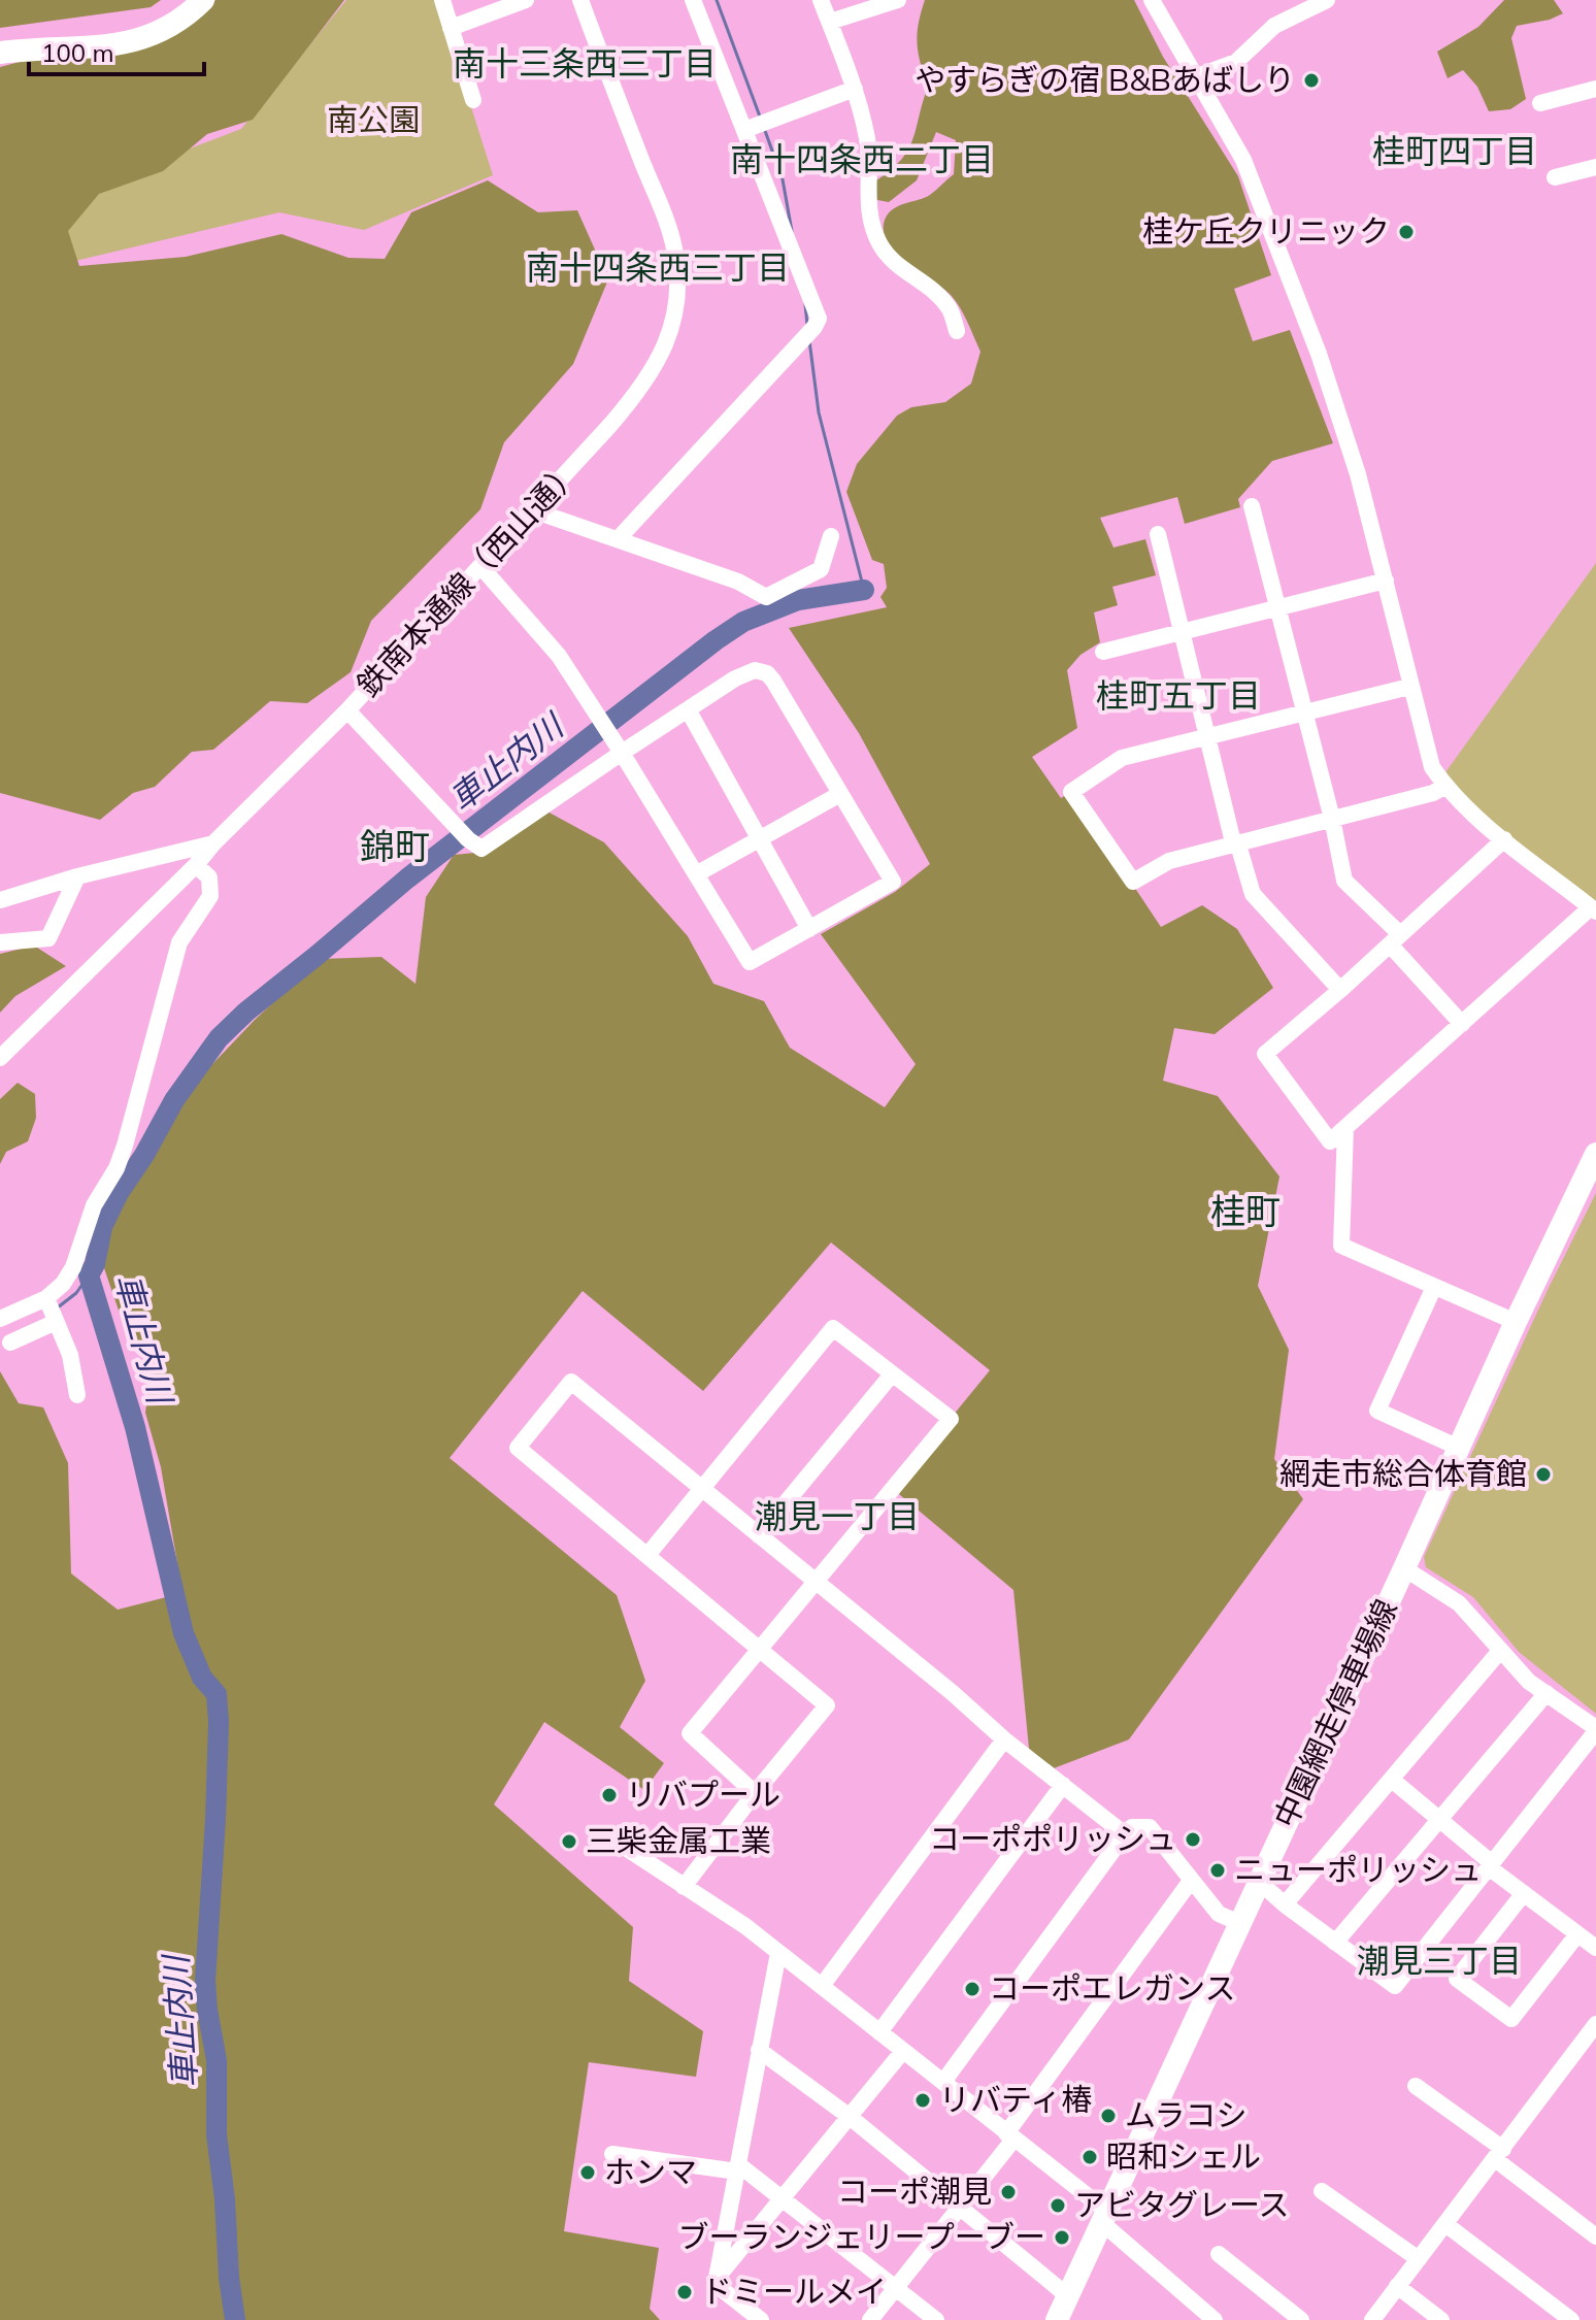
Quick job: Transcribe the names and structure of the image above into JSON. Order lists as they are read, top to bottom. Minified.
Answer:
{"streets":{"main road":["中園網走停車場線"],"street":["鉄南本通線（西山通）"]},"districts":["南十三条西三丁目","桂町四丁目","南十四条西二丁目","南十四条西三丁目","桂町五丁目","錦町","桂町","潮見一丁目","潮見三丁目"],"water":["車止内川"],"parks":["南公園"],"places":["やすらぎの宿 B&Bあばしり","桂ケ丘クリニック","網走市総合体育館","リバプール","コーポポリッシュ","三柴金属工業","ニューポリッシュ","コーポエレガンス","リバティ椿","ムラコシ","昭和シェル","ホンマ","コーポ潮見","アビタグレース","ブーランジェリープーブー","ドミールメイ"],"scale_bar":"100 m"}
